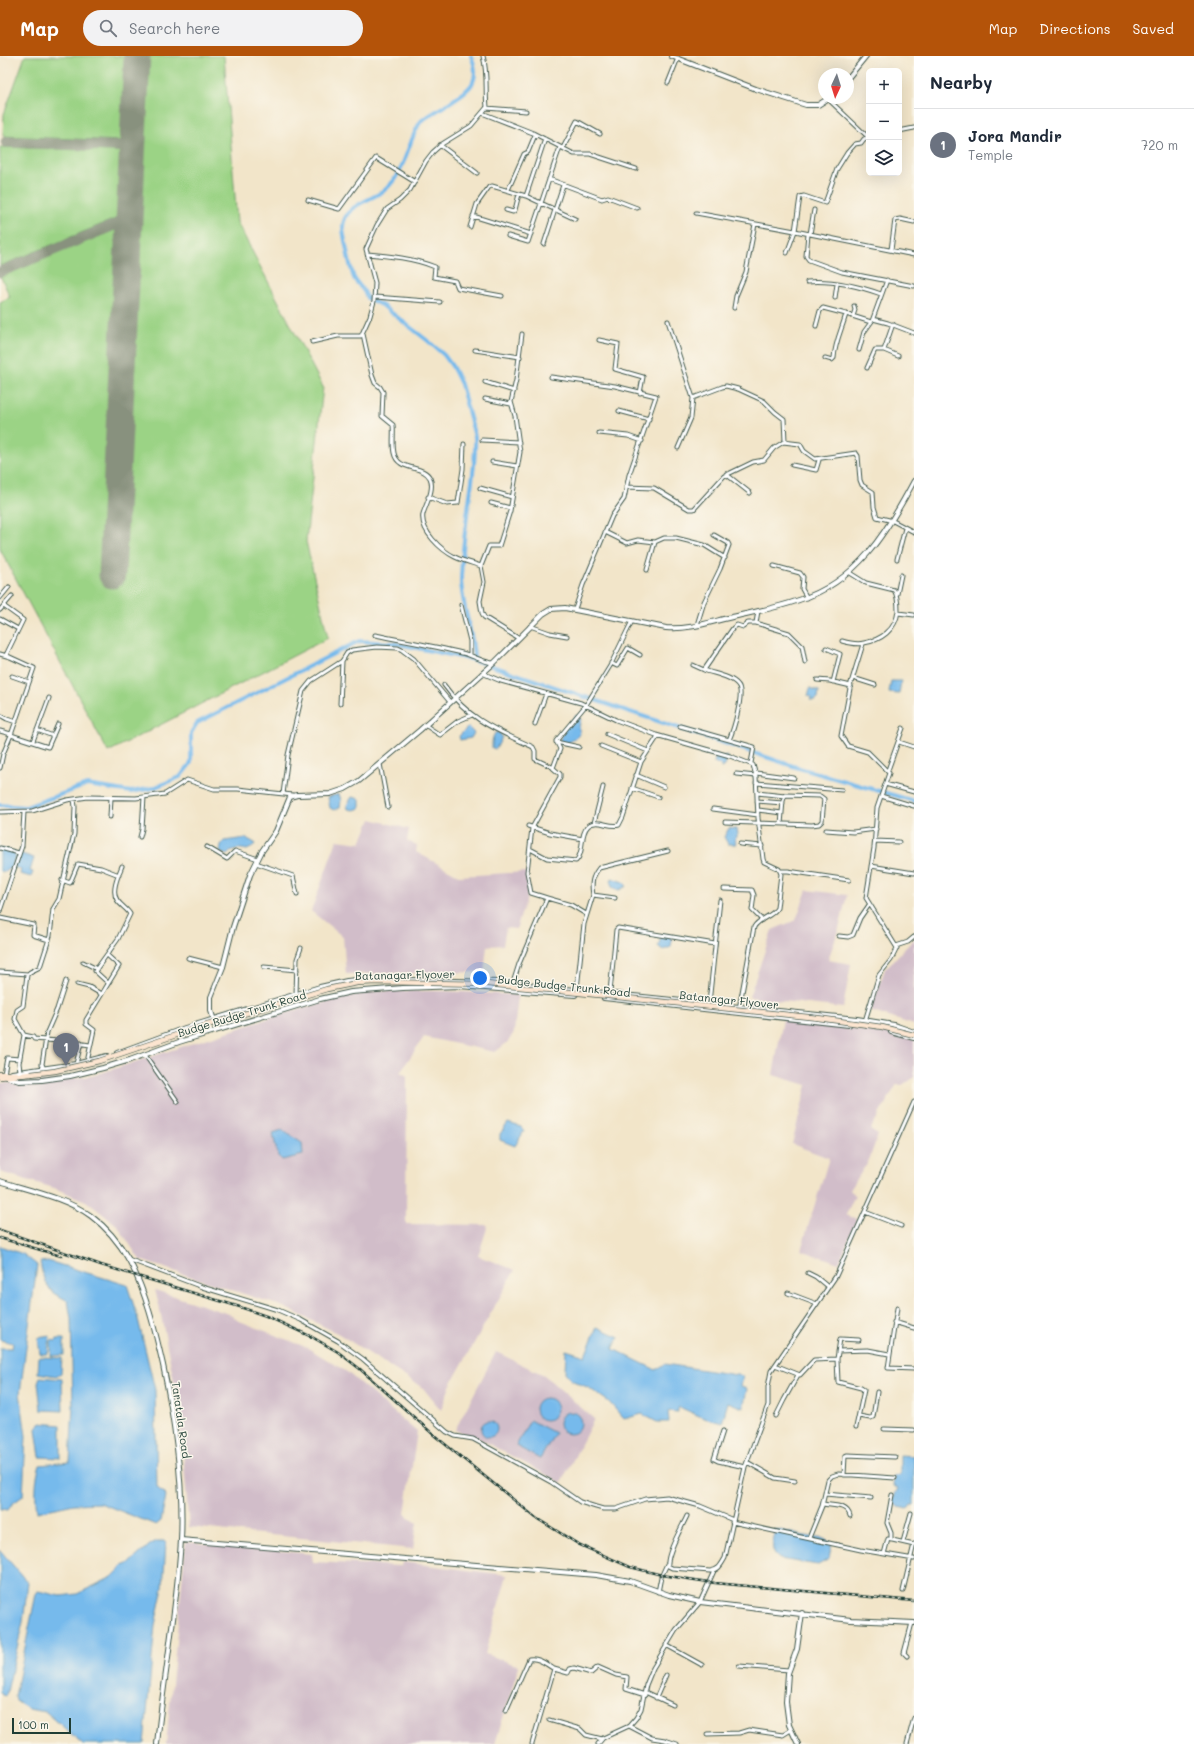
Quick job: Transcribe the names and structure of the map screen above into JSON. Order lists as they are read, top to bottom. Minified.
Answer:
{"streets":{"main road":["Batanagar Flyover"],"street":["Budge Budge Trunk Road","Taratala Road"]},"crossings":[["Batanagar Flyover","Budge Budge Trunk Road"]],"scale_bar":"100 m","north":"bottom","page":{"header":"Map","search":"Search here","nav":["Map","Directions","Saved"],"heading":"Nearby","map_buttons":["+","−"],"list":[{"mark":"1","name":"Jora Mandir","note":"Temple","value":"720 m"}],"pins":"1","scale":"100 m"}}
